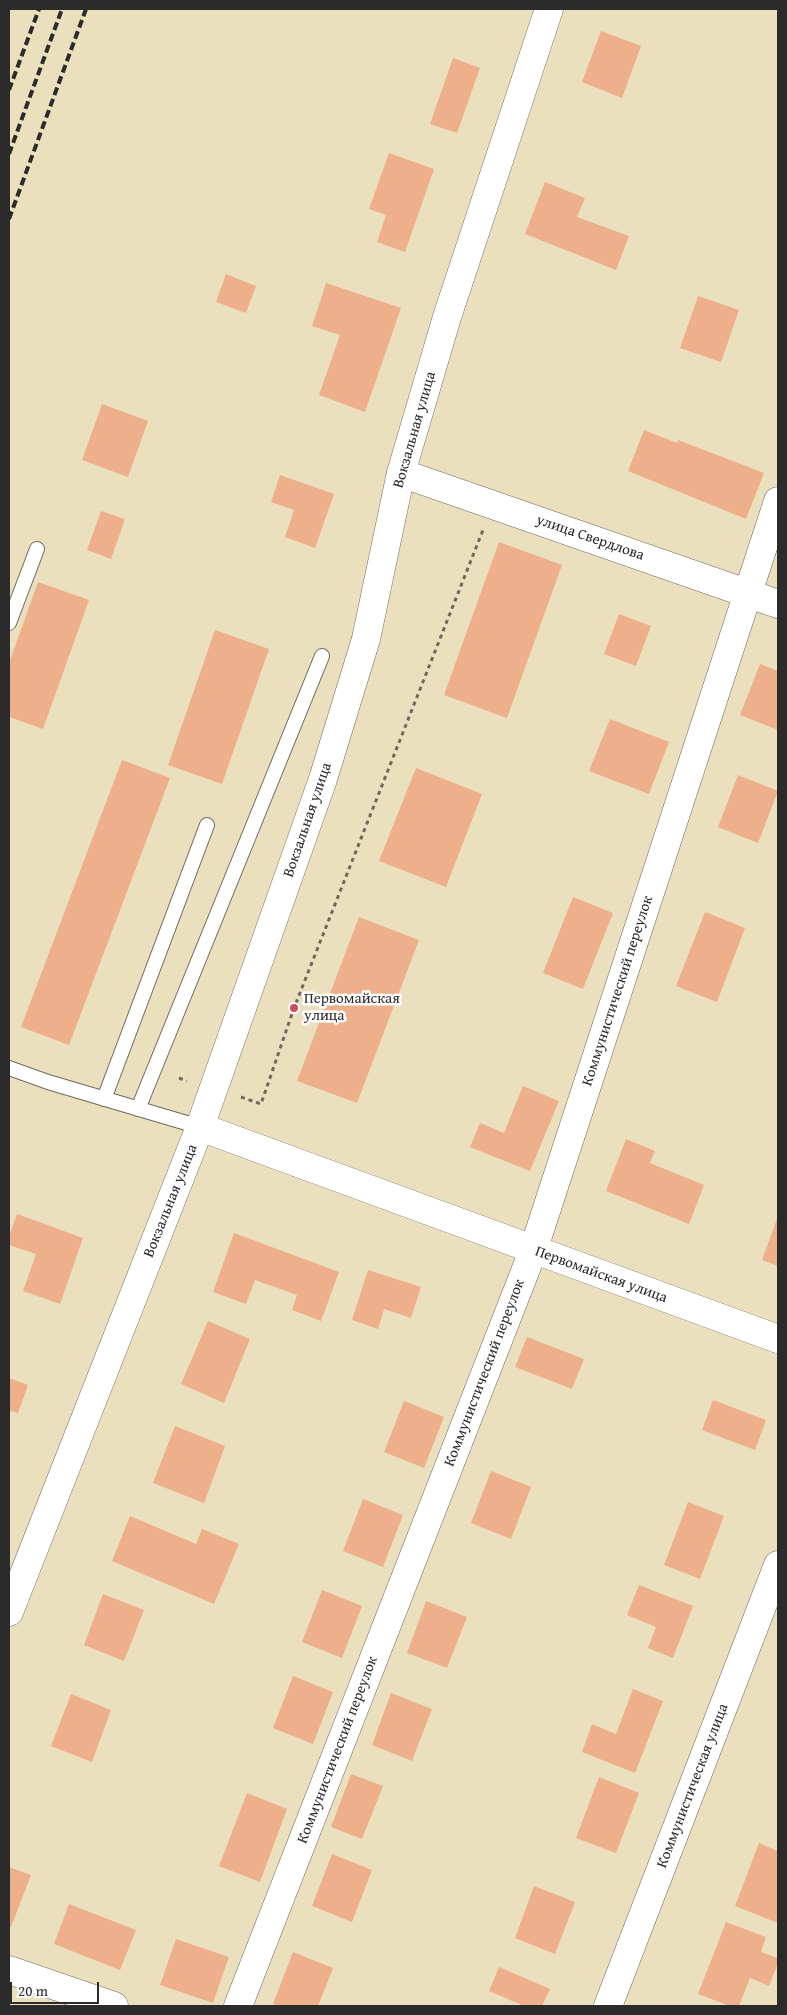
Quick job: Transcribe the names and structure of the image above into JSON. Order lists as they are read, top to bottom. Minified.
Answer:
{"streets":{"street":["Вокзальная улица","улица Свердлова","Коммунистический переулок","Первомайская улица","Коммунистическая улица"]},"crossings":[["Вокзальная улица","улица Свердлова"],["Вокзальная улица","Первомайская улица"],["улица Свердлова","Коммунистический переулок"],["Коммунистический переулок","Первомайская улица"]],"places":["Первомайская улица"],"scale_bar":"20 m"}
